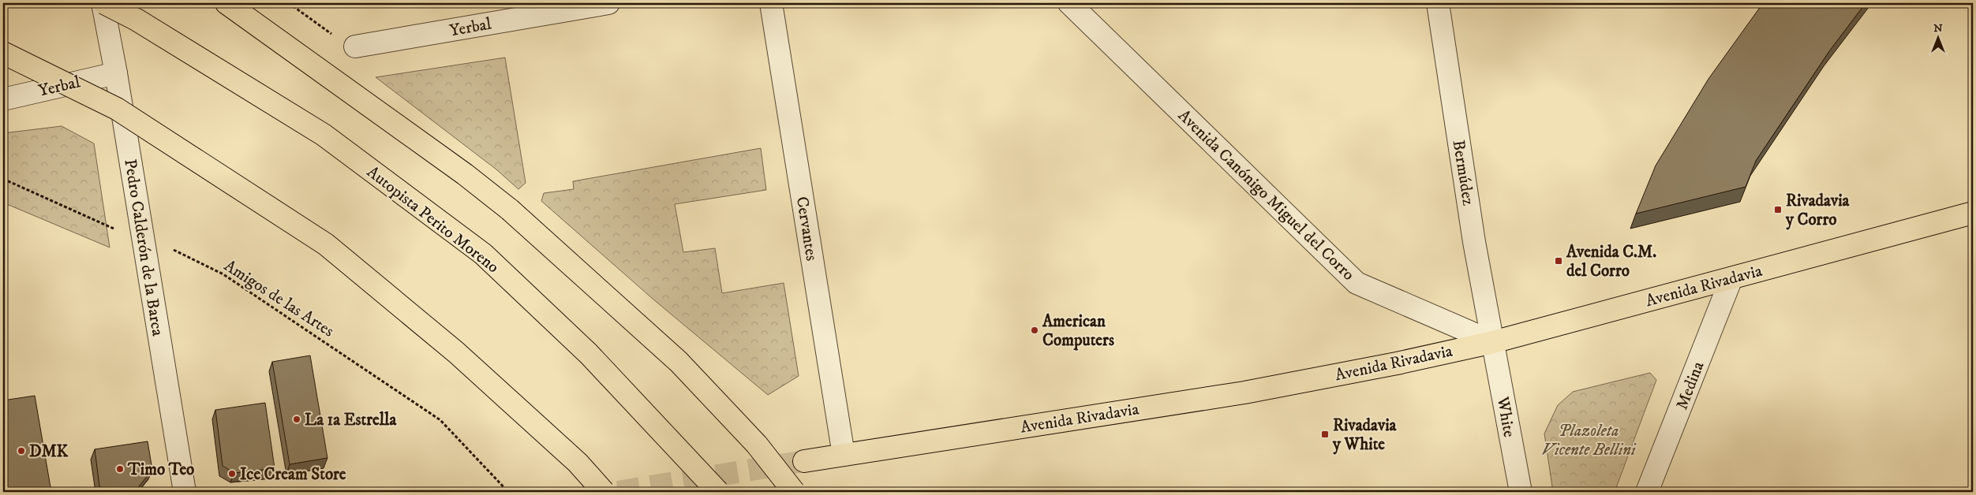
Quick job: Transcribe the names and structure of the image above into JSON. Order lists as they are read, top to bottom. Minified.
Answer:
{"streets":{"main road":["Autopista Perito Moreno","Avenida Rivadavia"],"street":["Yerbal","Bermúdez","Avenida Canónigo Miguel del Corro","Cervantes","Pedro Calderón de la Barca","Medina","White"],"path":["Amigos de las Artes"]},"crossings":[["Yerbal","Pedro Calderón de la Barca"],["Bermúdez","Avenida Canónigo Miguel del Corro"],["Bermúdez","Avenida Rivadavia"],["Bermúdez","White"],["Avenida Canónigo Miguel del Corro","Avenida Rivadavia"],["Avenida Canónigo Miguel del Corro","White"],["Autopista Perito Moreno","Pedro Calderón de la Barca"],["Cervantes","Avenida Rivadavia"],["Pedro Calderón de la Barca","Amigos de las Artes"],["Avenida Rivadavia","Medina"],["Avenida Rivadavia","White"]],"parks":["Plazoleta Vicente Bellini"],"places":{"transit":["Rivadavia y Corro","Avenida C.M. del Corro","Rivadavia y White"],"other":["American Computers","La 1a Estrella","DMK","Timo Teo","Ice Cream Store"]},"north":"top"}
